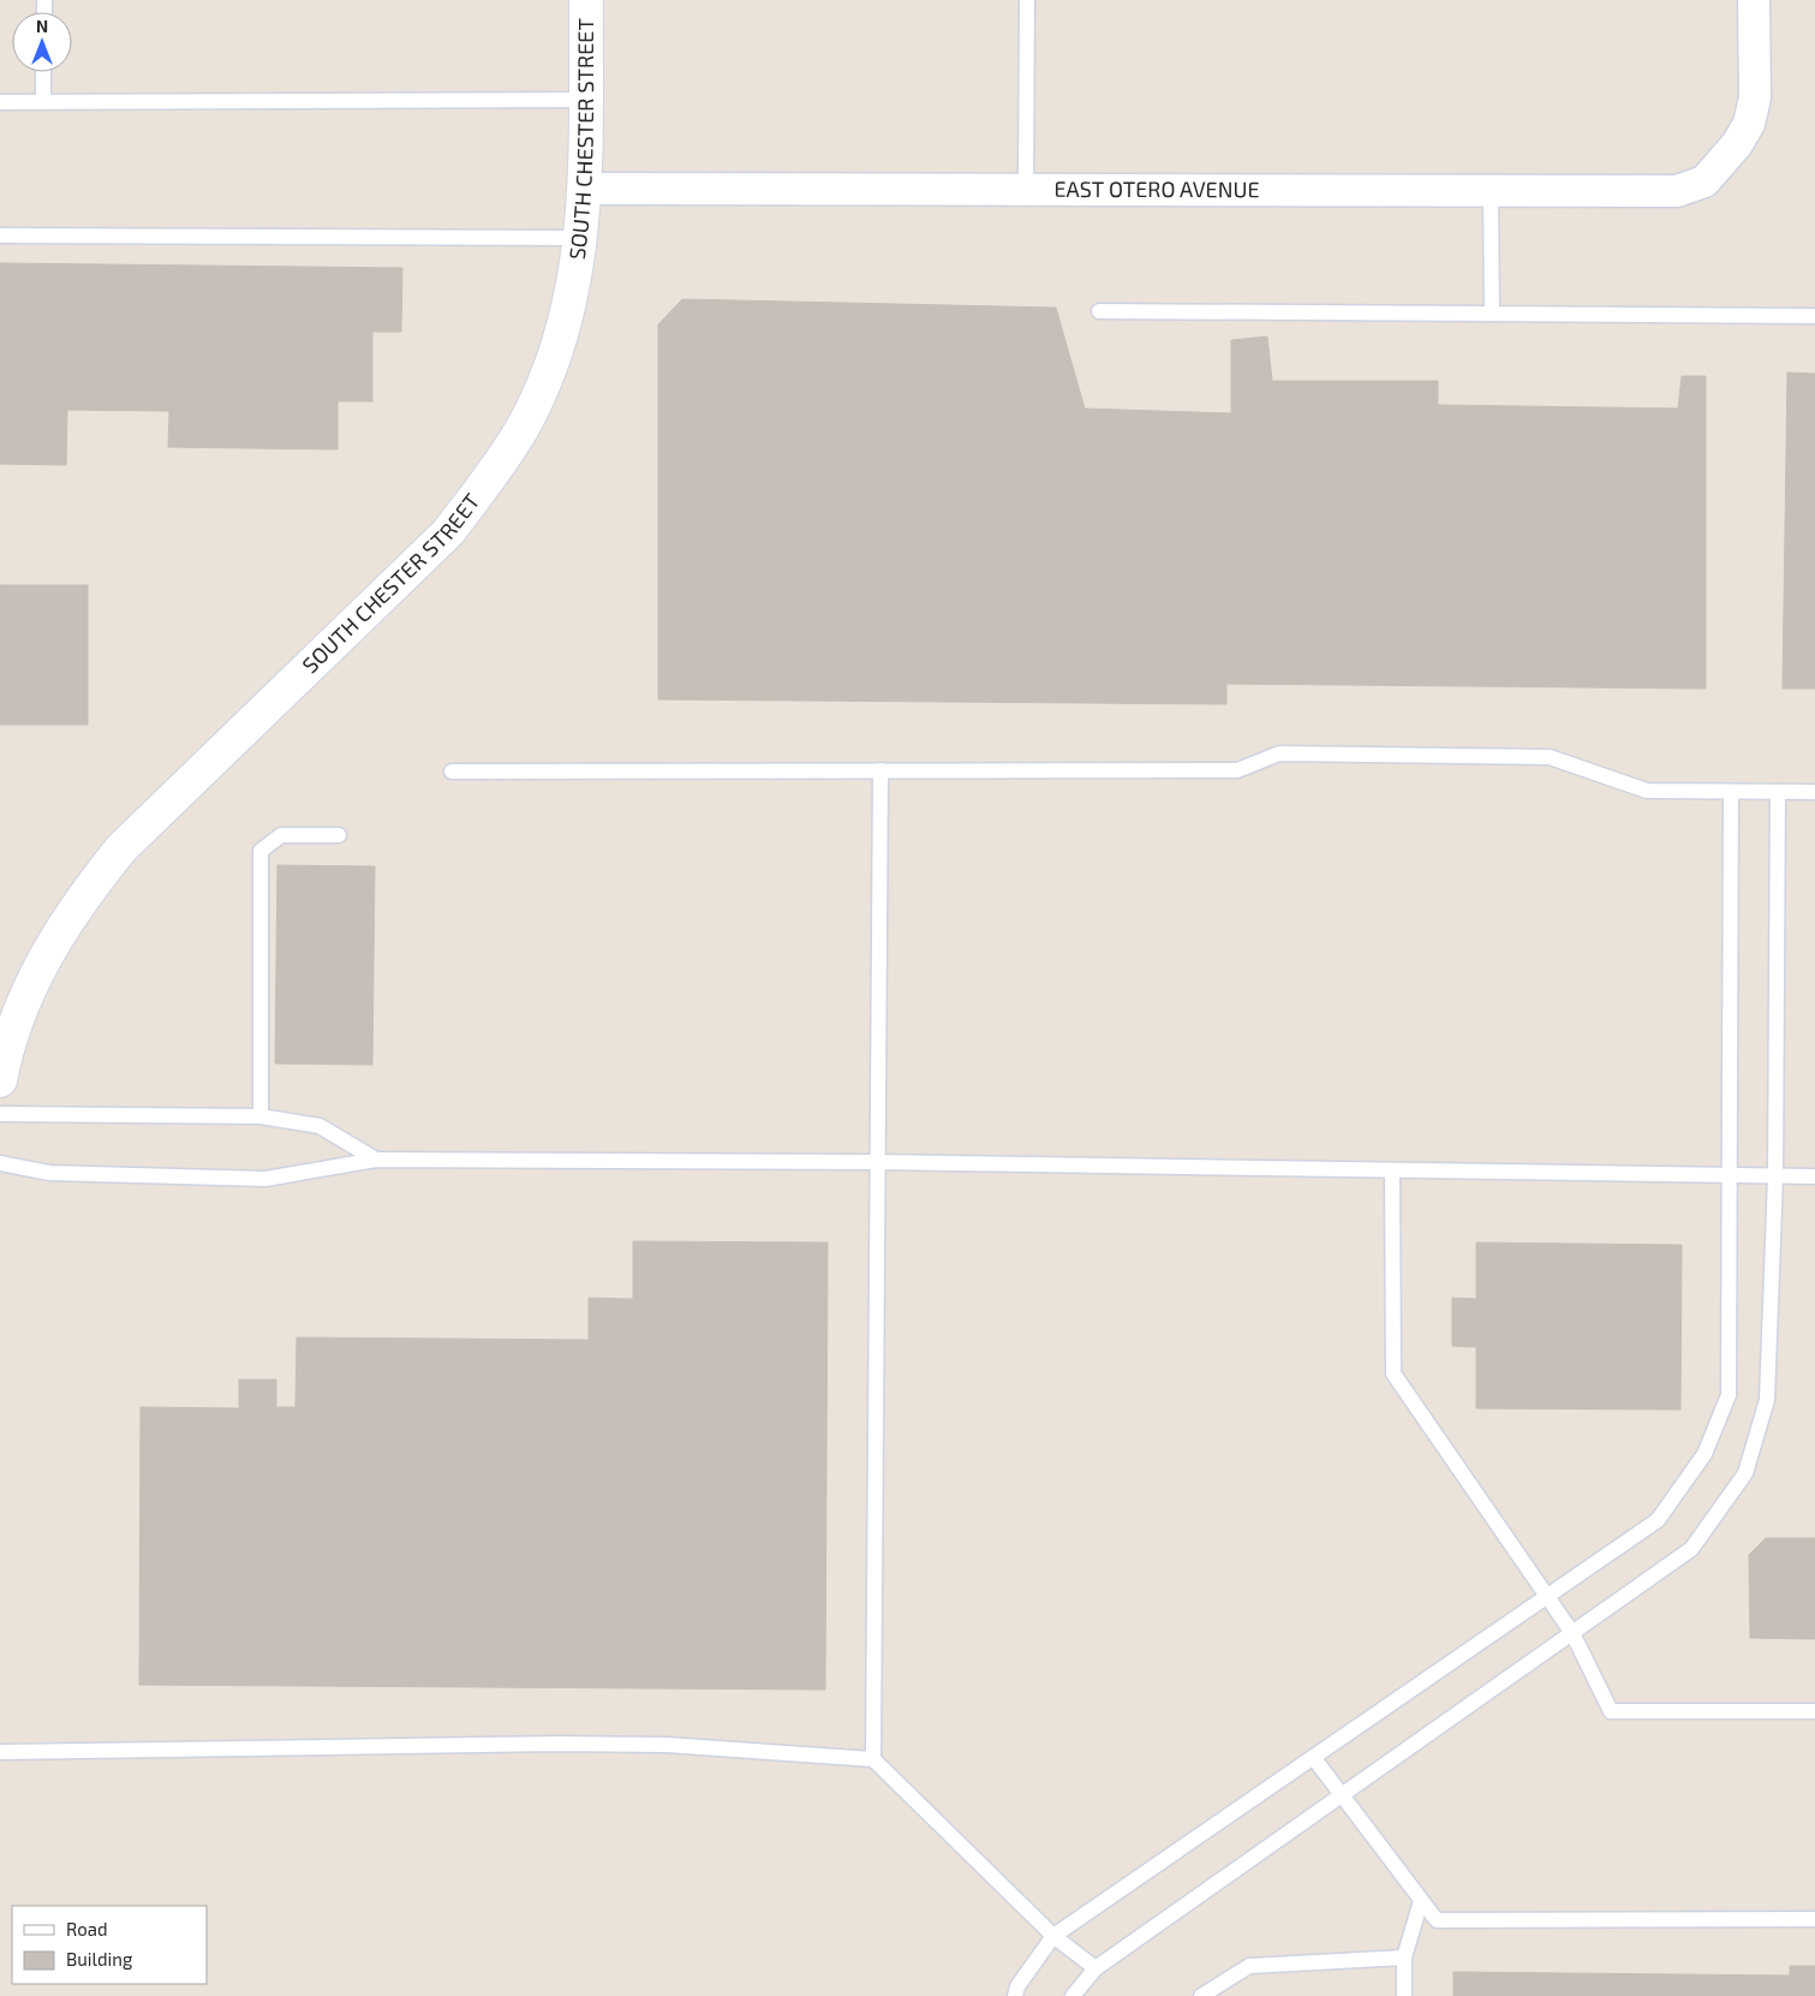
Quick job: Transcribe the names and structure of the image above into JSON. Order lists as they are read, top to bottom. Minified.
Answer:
{"streets":{"street":["SOUTH CHESTER STREET","EAST OTERO AVENUE"]},"crossings":[["SOUTH CHESTER STREET","EAST OTERO AVENUE"]],"legend":["Road","Building"],"north":"top"}
